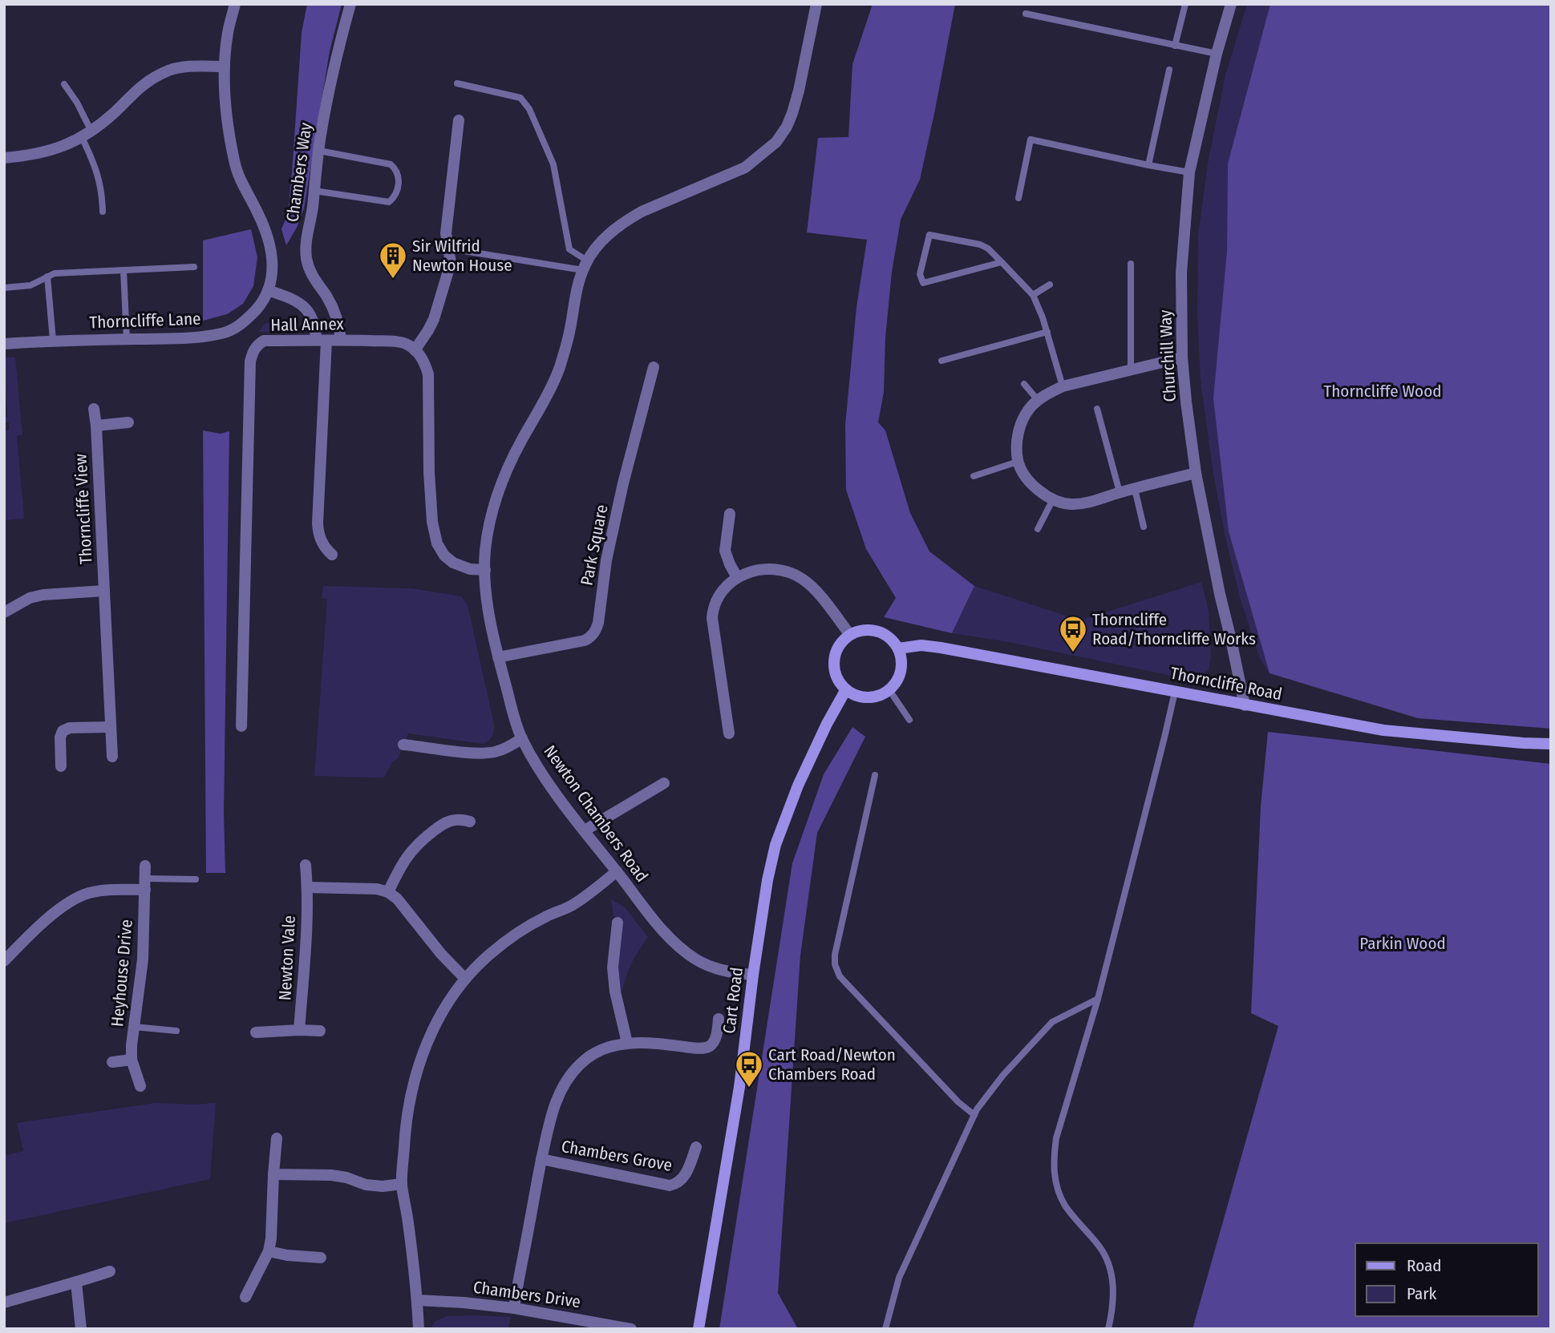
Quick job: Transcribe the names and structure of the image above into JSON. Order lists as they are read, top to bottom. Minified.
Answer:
{"streets":{"street":["Chambers Way","Thorncliffe Lane","Hall Annex","Churchill Way","Thorncliffe View","Park Square","Thorncliffe Road","Newton Chambers Road","Newton Vale","Heyhouse Drive","Cart Road","Chambers Grove","Chambers Drive"]},"crossings":[["Chambers Way","Hall Annex"],["Churchill Way","Thorncliffe Road"],["Park Square","Newton Chambers Road"],["Thorncliffe Road","Cart Road"],["Newton Chambers Road","Cart Road"],["Chambers Grove","Chambers Drive"]],"parks":["Thorncliffe Wood","Parkin Wood"],"places":{"building":["Sir Wilfrid Newton House"],"bus stop":["Thorncliffe Road/Thorncliffe Works","Cart Road/Newton Chambers Road"]},"legend":["Road","Park"]}
